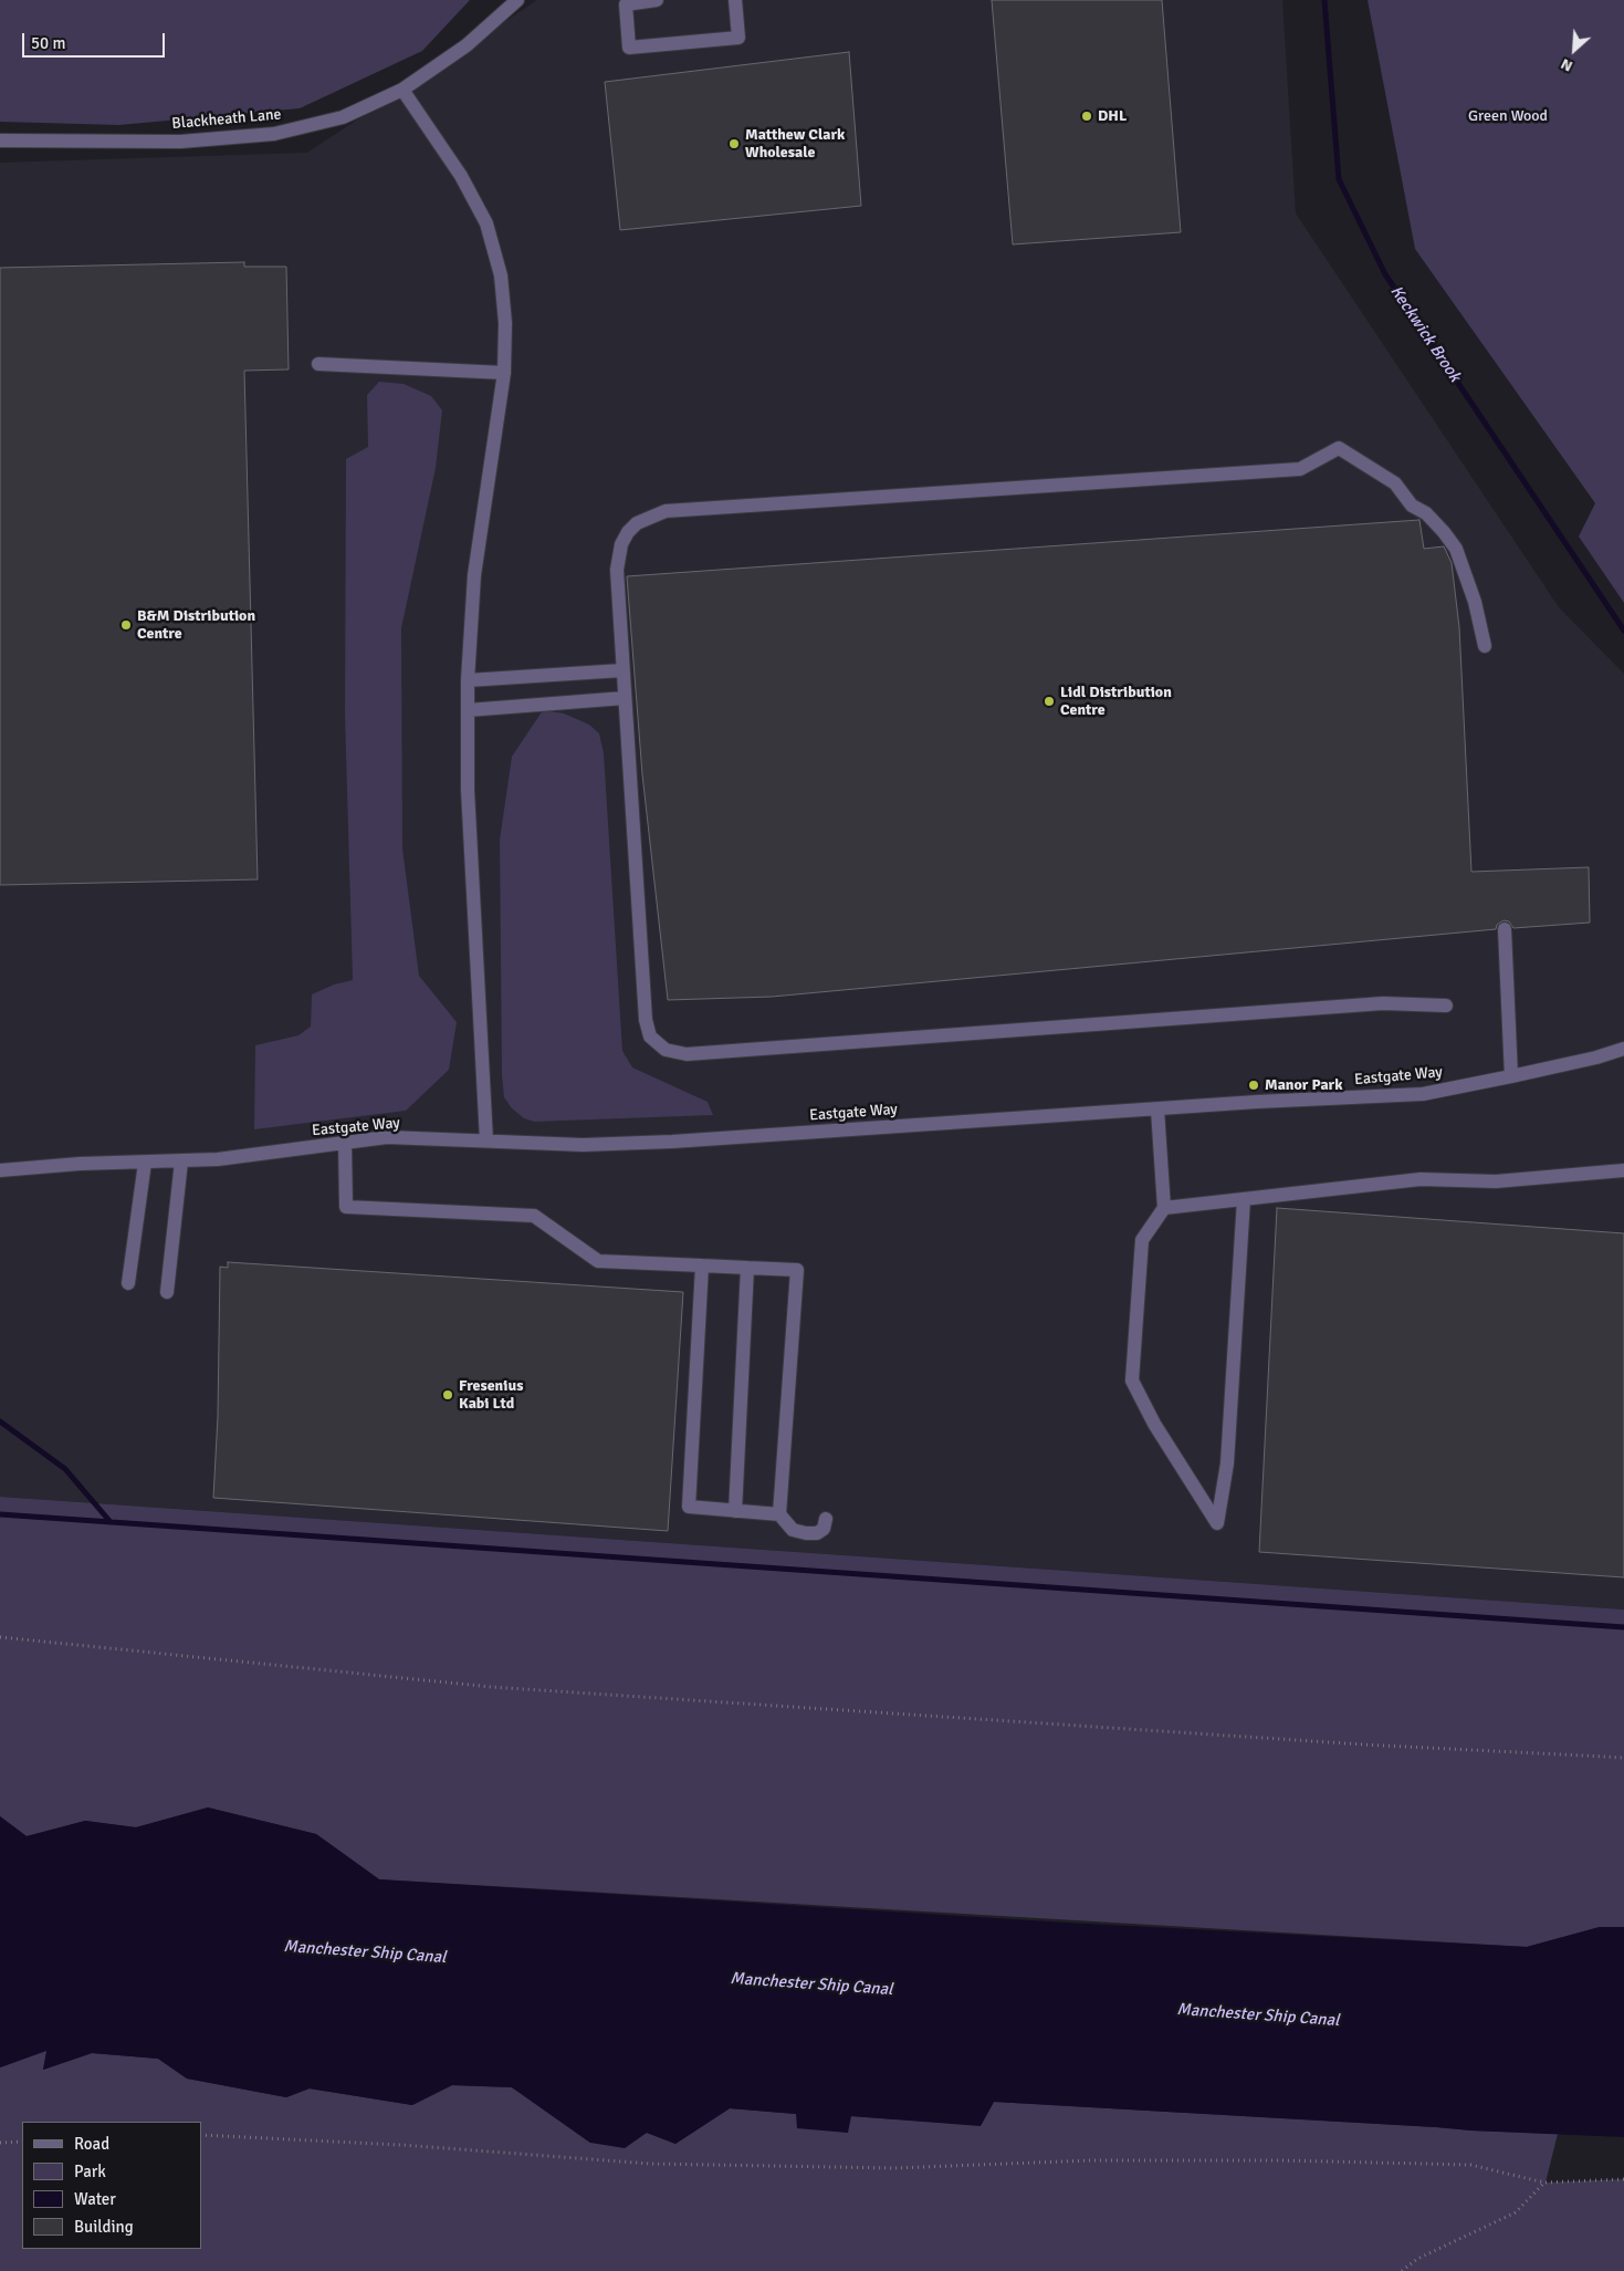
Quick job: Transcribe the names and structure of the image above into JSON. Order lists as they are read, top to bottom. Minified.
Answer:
{"streets":{"street":["Blackheath Lane","Eastgate Way"]},"water":["Keckwick Brook","Manchester Ship Canal"],"parks":["Green Wood"],"places":["DHL","Matthew Clark Wholesale","B&M Distribution Centre","Lidl Distribution Centre","Manor Park","Fresenius Kabi Ltd"],"legend":["Road","Park","Water","Building"],"scale_bar":"50 m","north":"bottom left"}
